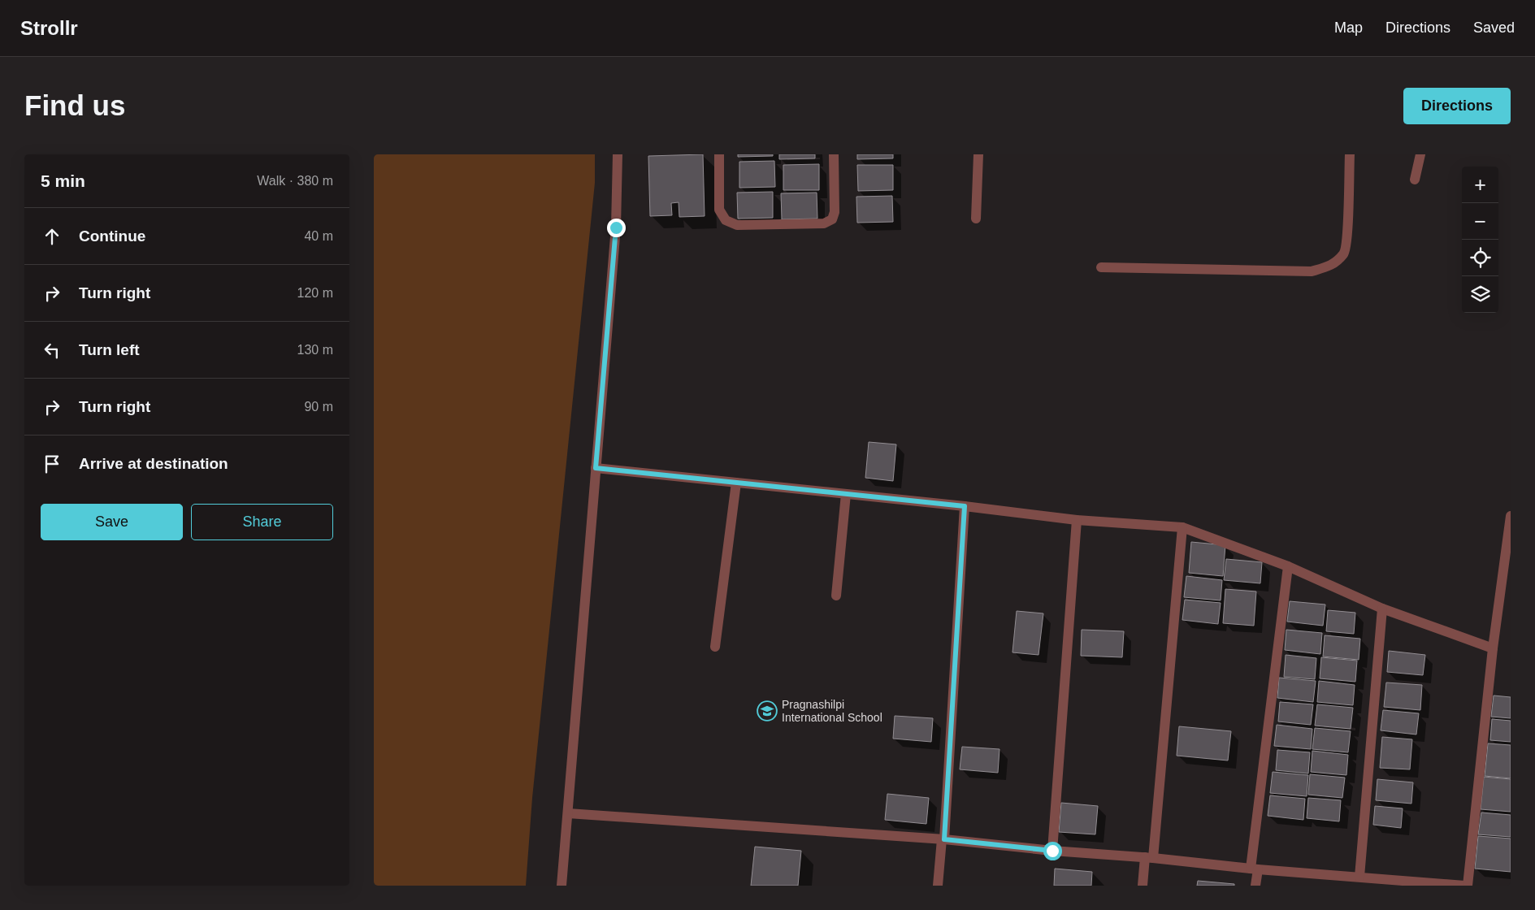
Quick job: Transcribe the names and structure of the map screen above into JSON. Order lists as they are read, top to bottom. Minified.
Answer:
{"places":{"school or university":["Pragnashilpi International School"]},"page":{"header":"Strollr","nav":["Map","Directions","Saved"],"buttons":["Directions",["Save","Share"]],"title":"Find us","heading":["5 min","Walk · 380 m"],"map_buttons":["+","−"],"list":[["Continue","40 m"],["Turn right","120 m"],["Turn left","130 m"],["Turn right","90 m"],"Arrive at destination"]}}
